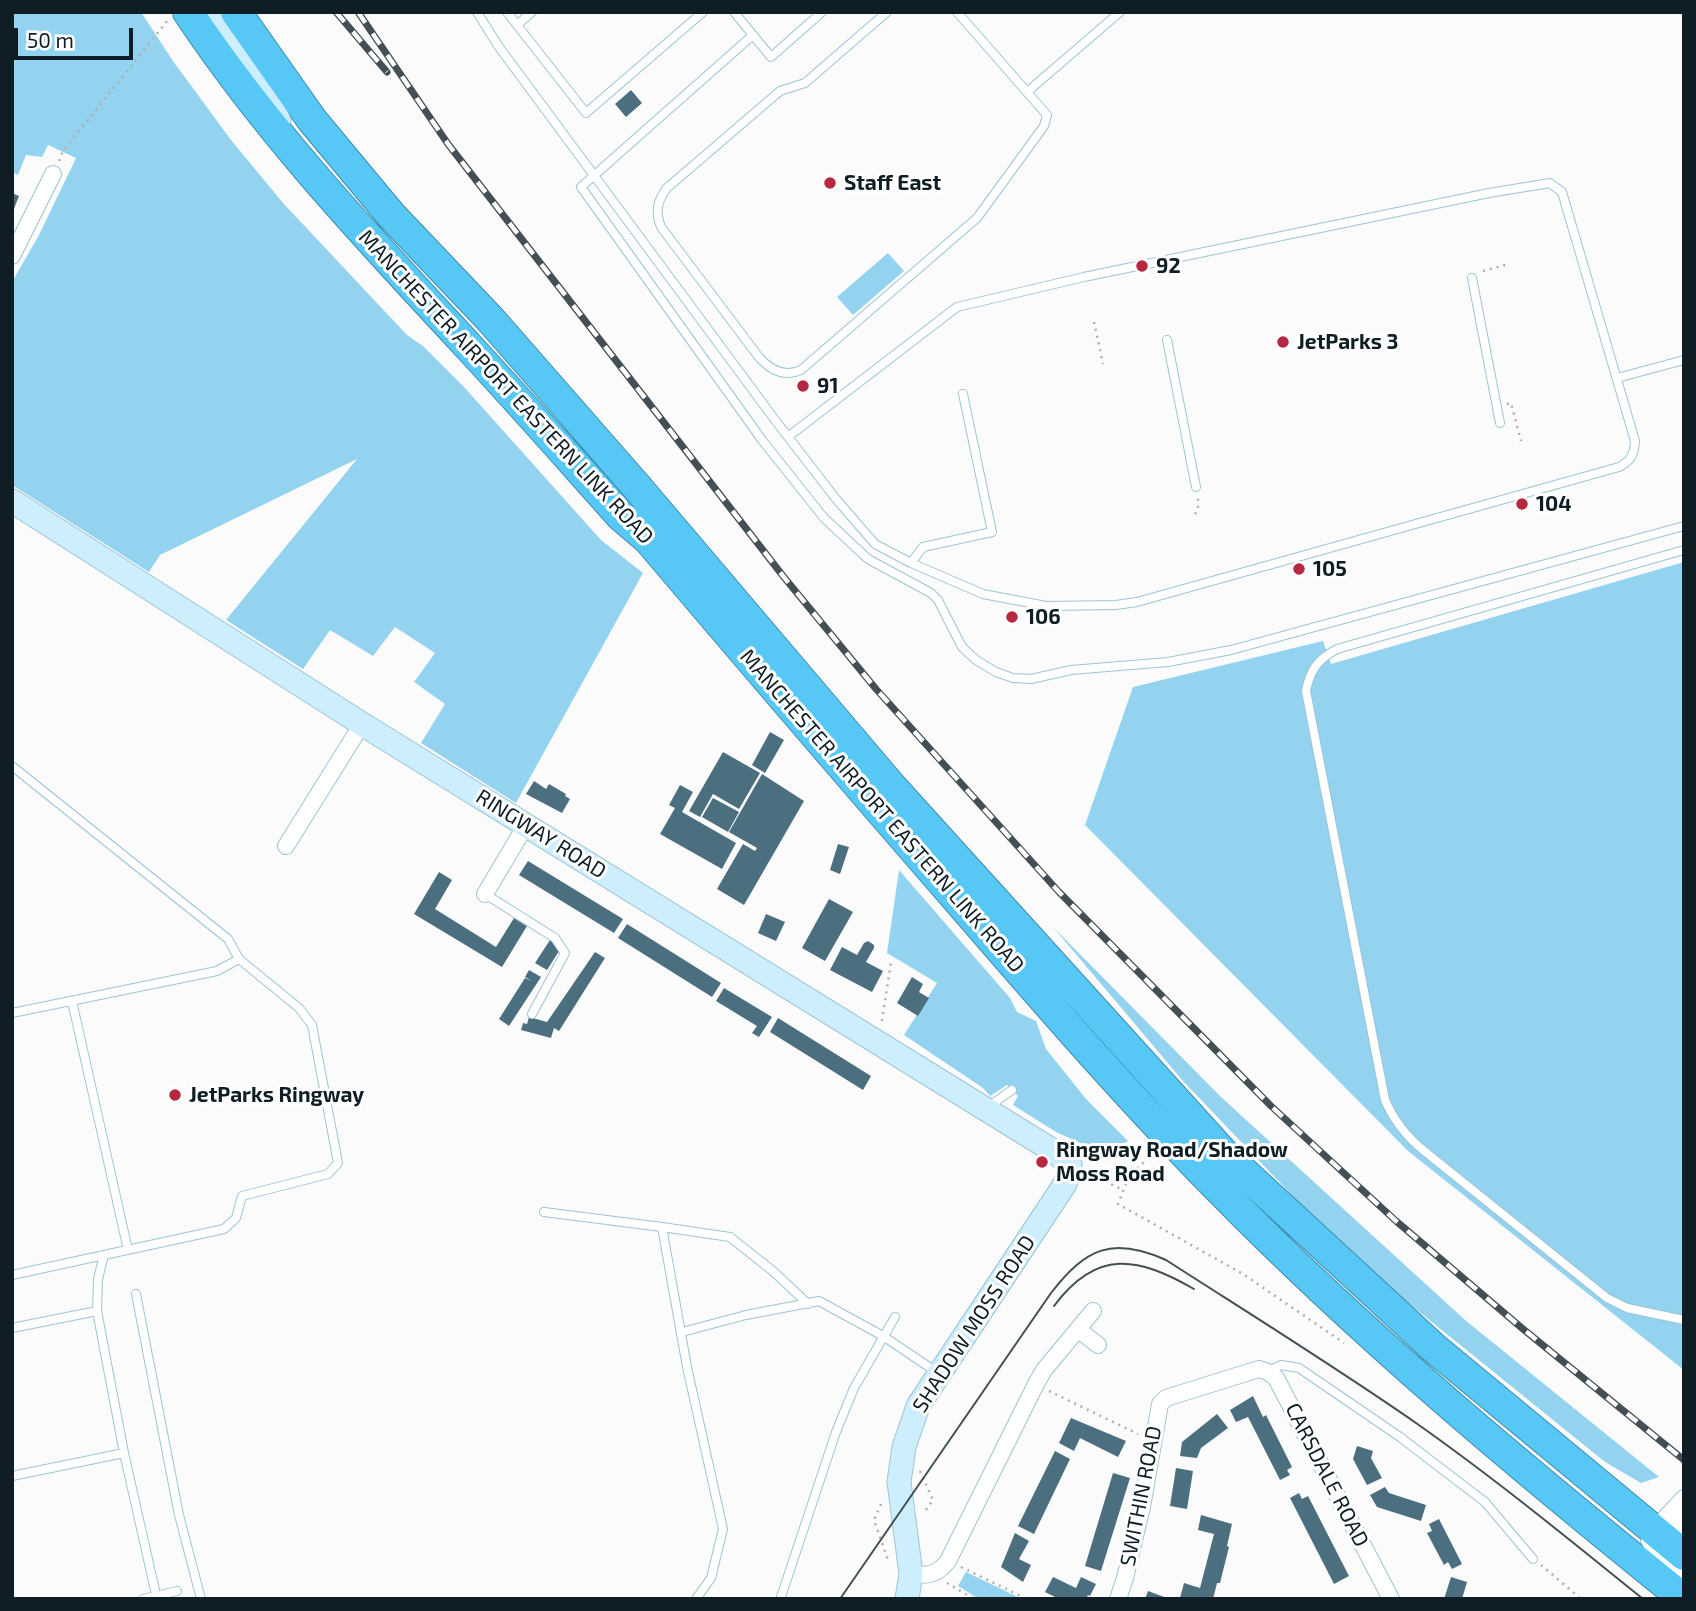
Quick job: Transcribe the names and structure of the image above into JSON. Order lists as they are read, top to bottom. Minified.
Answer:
{"streets":{"highway":["MANCHESTER AIRPORT EASTERN LINK ROAD"],"street":["RINGWAY ROAD","SHADOW MOSS ROAD","CARSDALE ROAD","SWITHIN ROAD"]},"crossings":[["RINGWAY ROAD","SHADOW MOSS ROAD"],["CARSDALE ROAD","SWITHIN ROAD"]],"places":["Staff East","92","JetParks 3","91","104","105","106","JetParks Ringway","Ringway Road/Shadow Moss Road"],"scale_bar":"50 m"}
